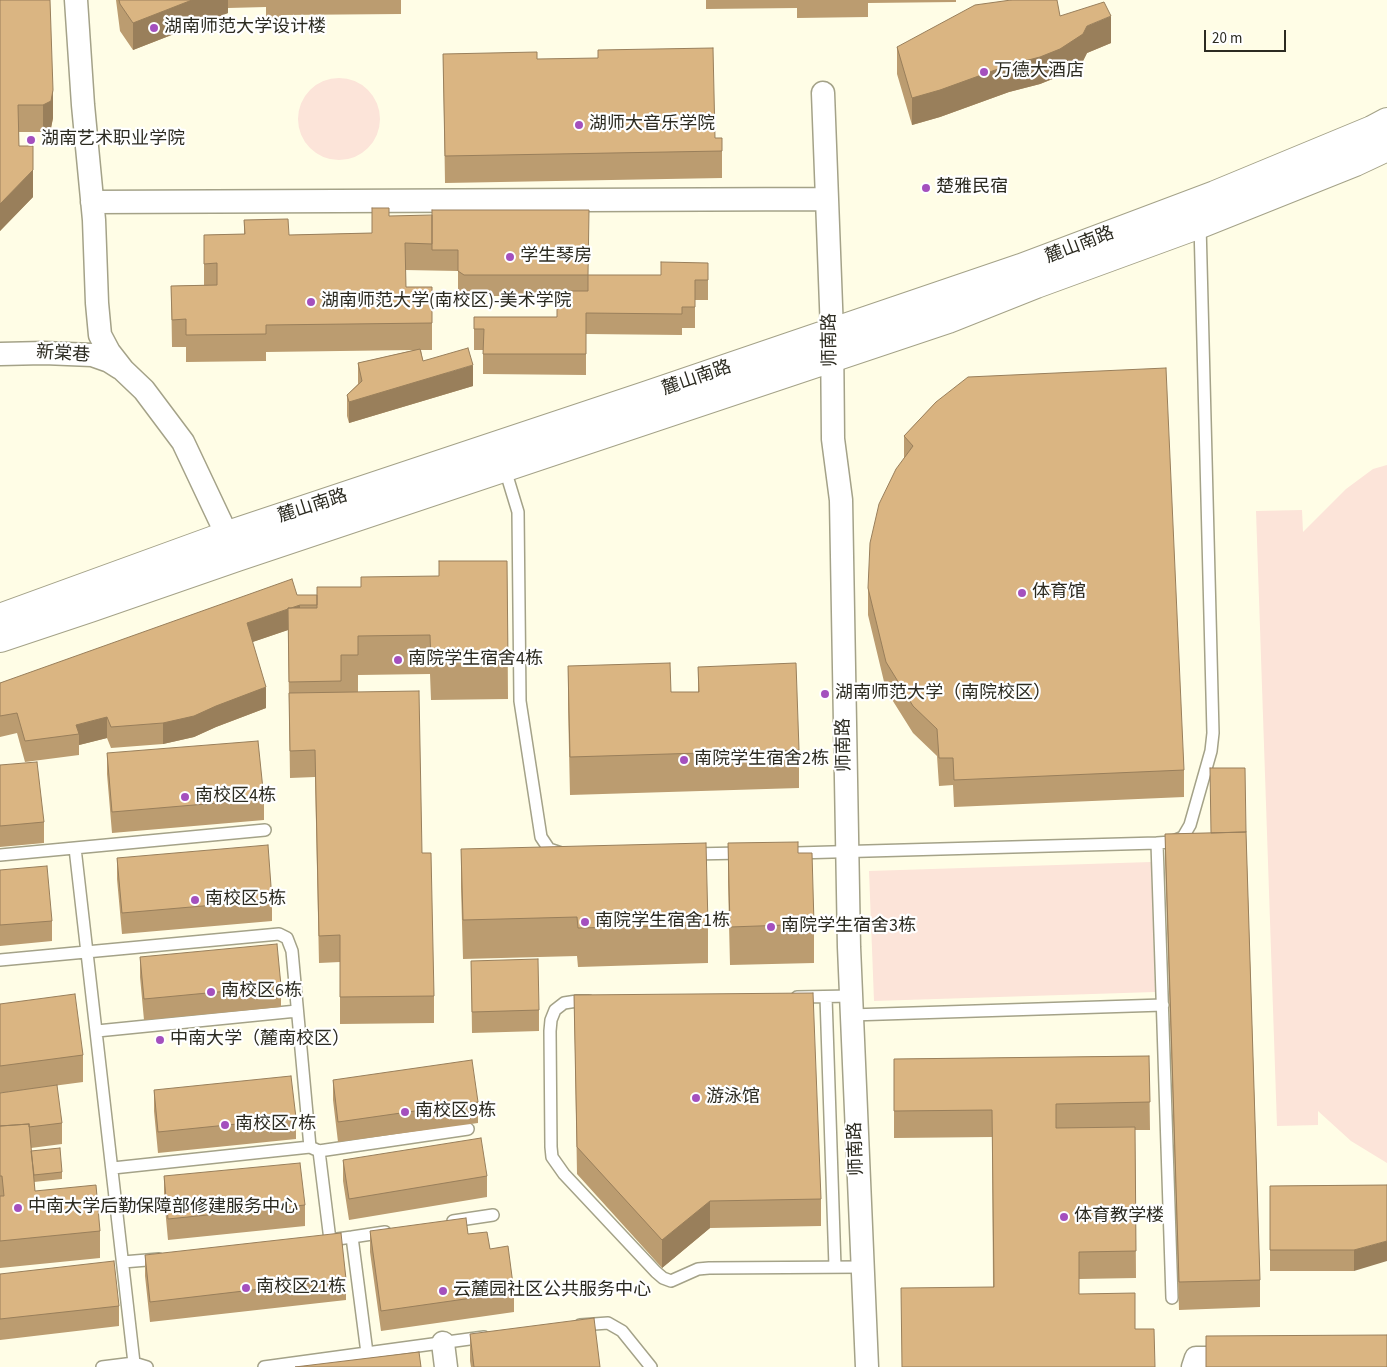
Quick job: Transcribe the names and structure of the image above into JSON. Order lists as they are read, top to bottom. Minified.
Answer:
{"streets":{"main road":["麓山南路"],"street":["师南路","新棠巷"]},"crossings":[["麓山南路","师南路"]],"places":["湖南师范大学设计楼","万德大酒店","湖师大音乐学院","湖南艺术职业学院","楚雅民宿","学生琴房","湖南师范大学(南校区)-美术学院","体育馆","南院学生宿舍4栋","湖南师范大学（南院校区）","南院学生宿舍2栋","南校区4栋","南校区5栋","南院学生宿舍1栋","南院学生宿舍3栋","南校区6栋","中南大学（麓南校区）","游泳馆","南校区9栋","南校区7栋","中南大学后勤保障部修建服务中心","体育教学楼","南校区21栋","云麓园社区公共服务中心"],"scale_bar":"20 m"}
